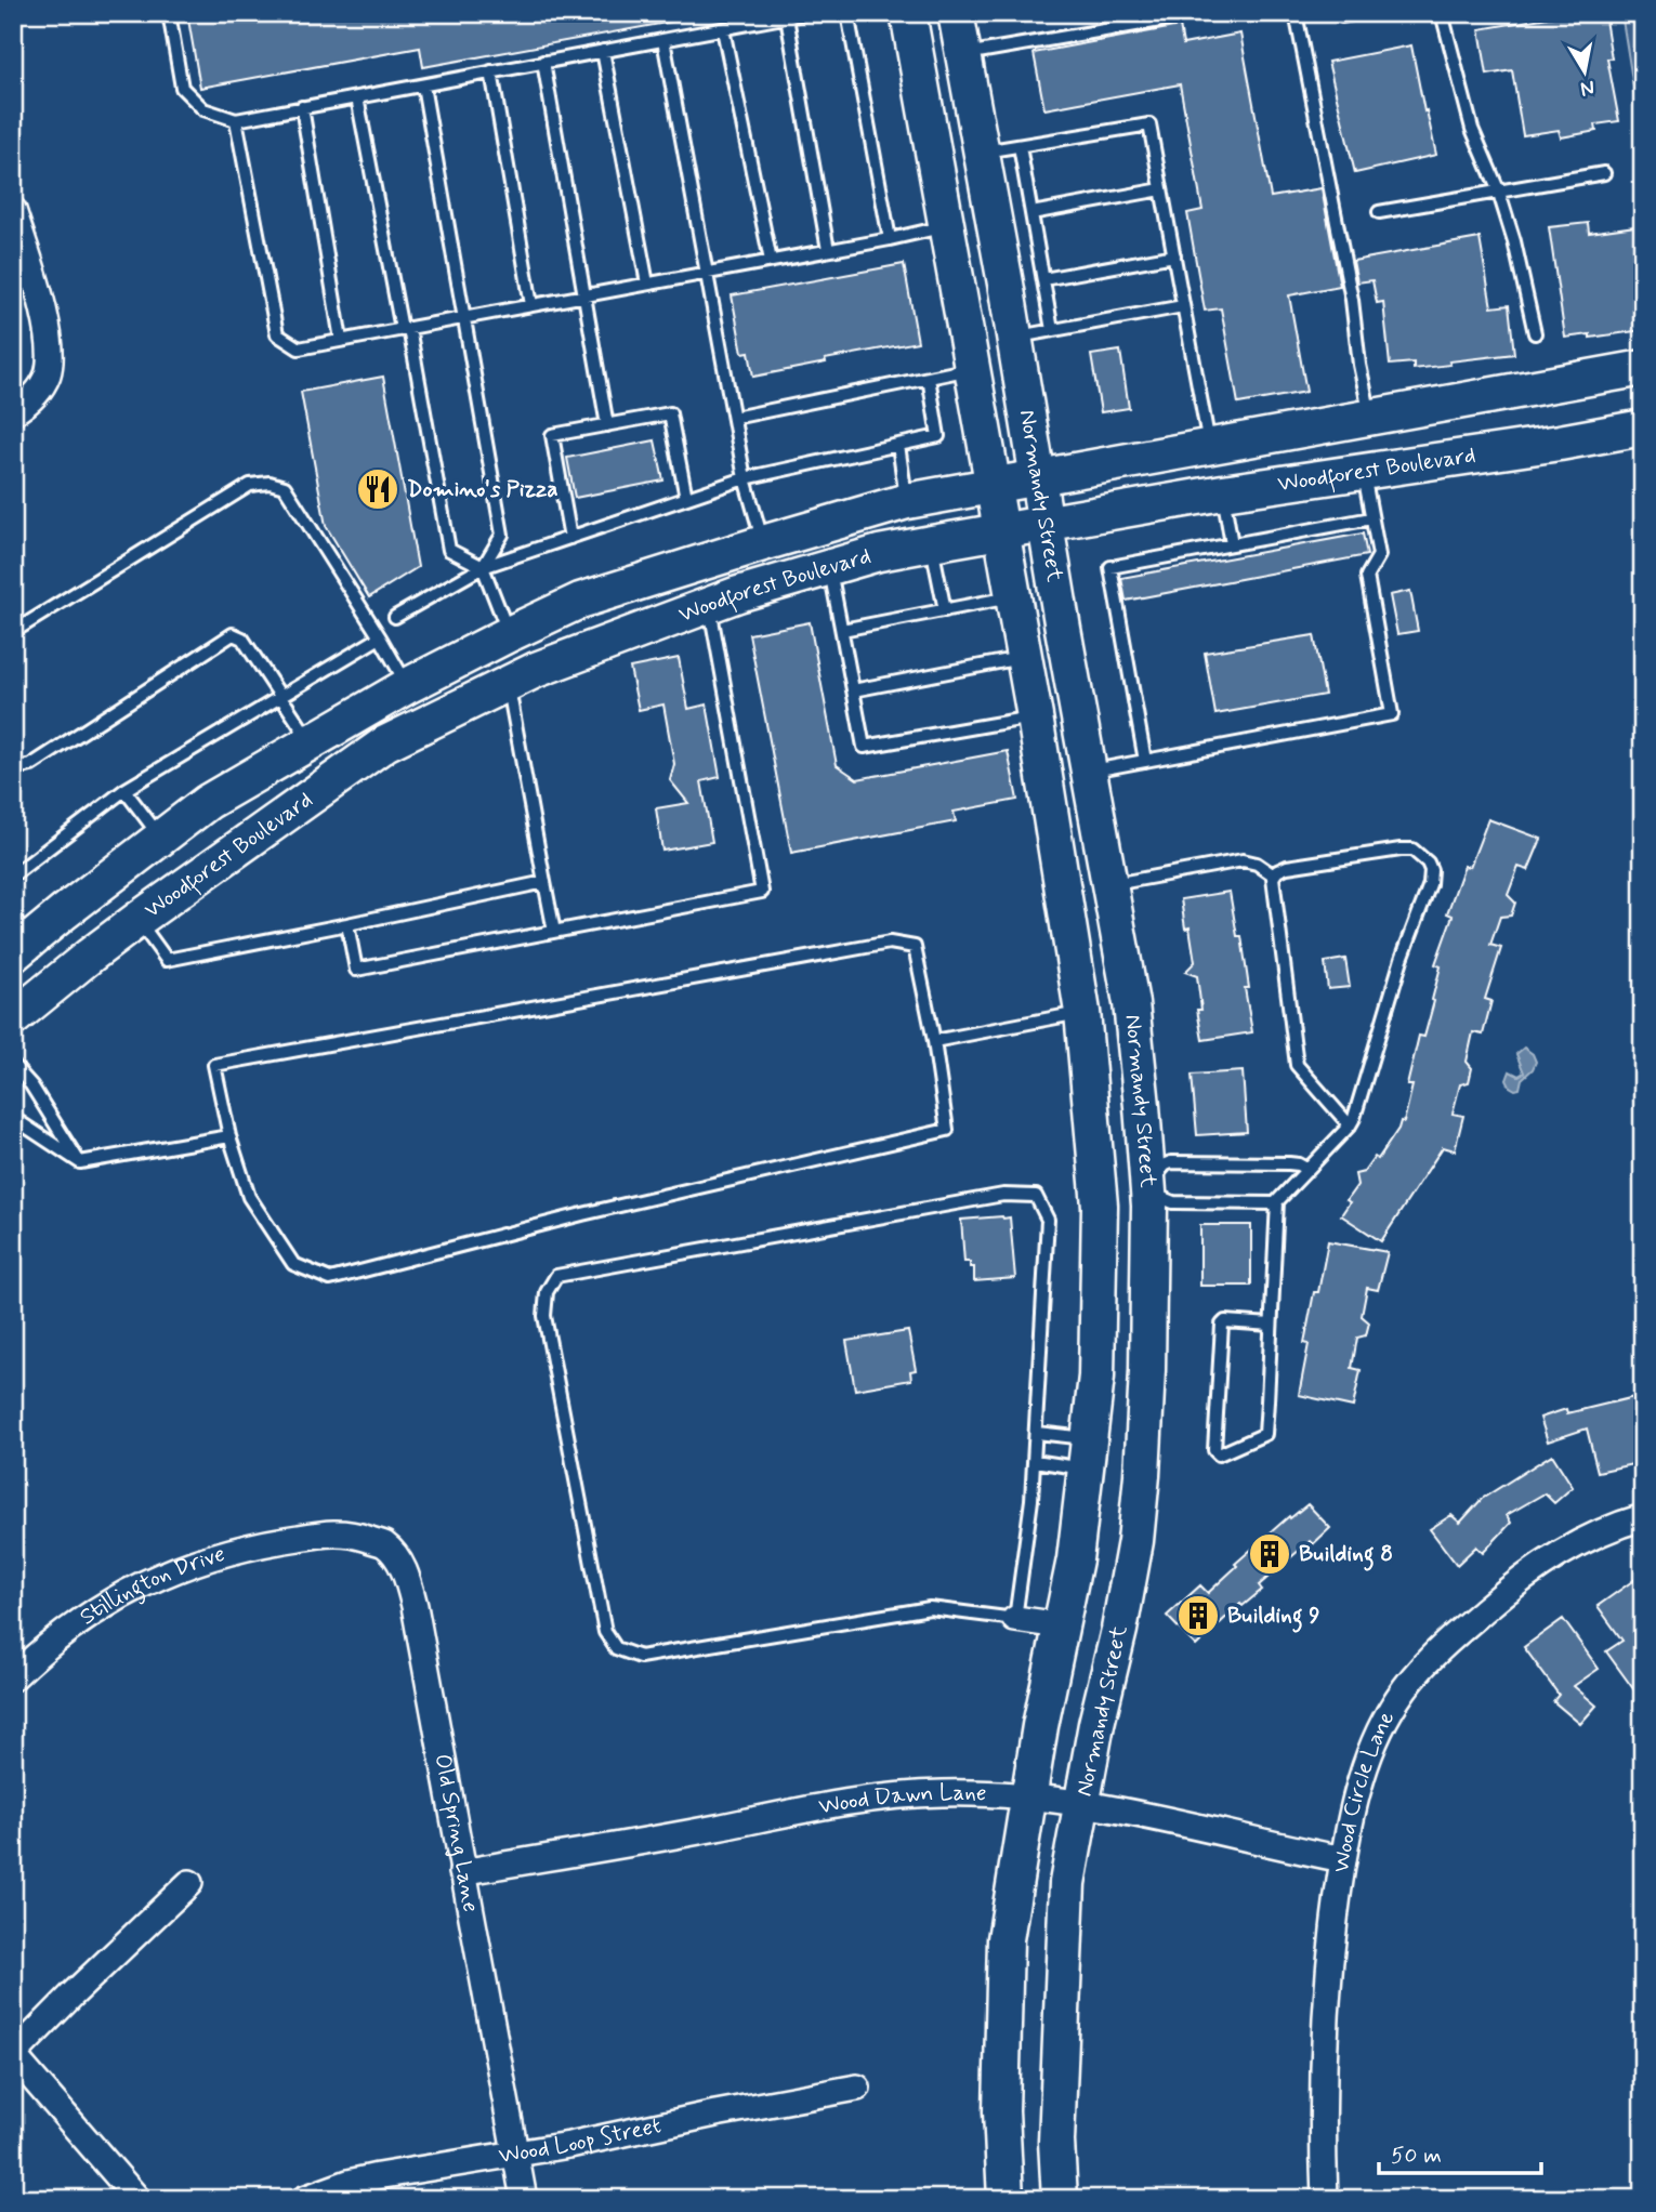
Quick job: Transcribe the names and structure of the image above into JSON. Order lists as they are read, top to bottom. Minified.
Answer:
{"streets":{"main road":["Woodforest Boulevard","Normandy Street"],"street":["Stillington Drive","Wood Circle Lane","Wood Dawn Lane","Old Spring Lane","Wood Loop Street"]},"crossings":[["Woodforest Boulevard","Normandy Street"],["Normandy Street","Wood Dawn Lane"],["Stillington Drive","Old Spring Lane"],["Wood Circle Lane","Wood Dawn Lane"],["Wood Dawn Lane","Old Spring Lane"],["Old Spring Lane","Wood Loop Street"]],"places":{"restaurant":["Domino's Pizza"],"building":["Building 8","Building 9"]},"scale_bar":"50 m","north":"bottom"}
